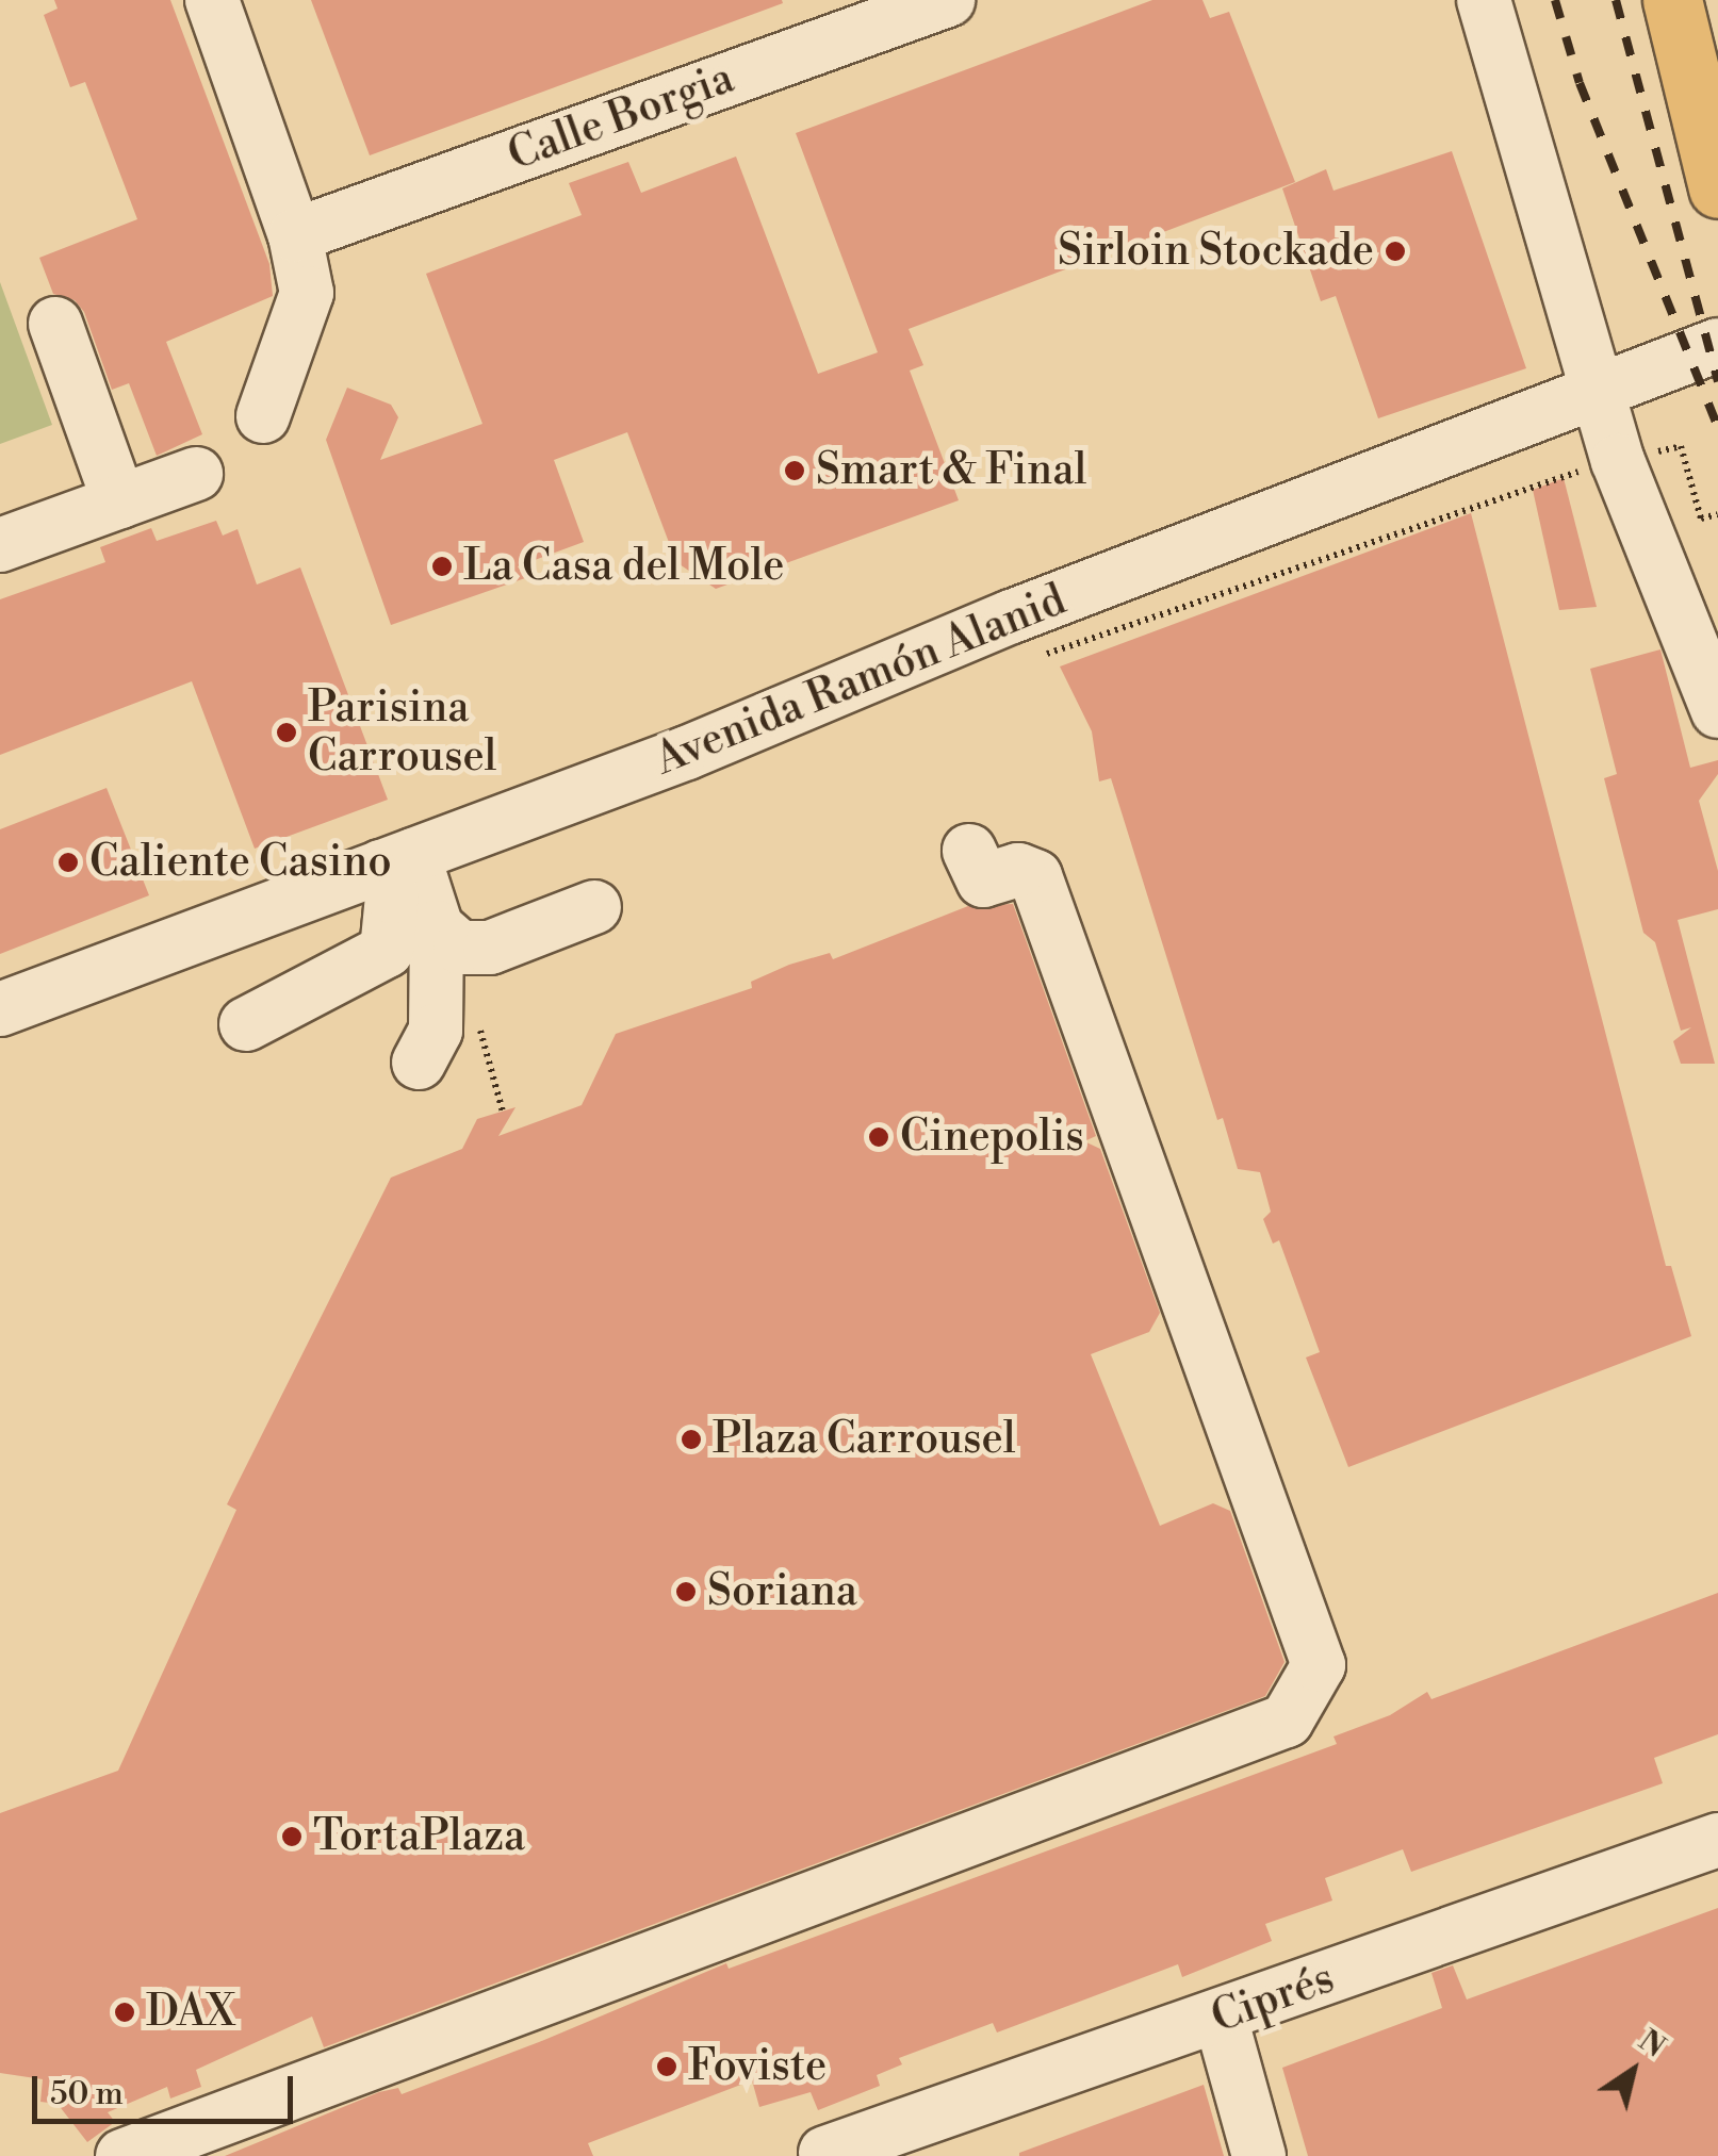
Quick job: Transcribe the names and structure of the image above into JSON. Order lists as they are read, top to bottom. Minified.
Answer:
{"streets":{"street":["Calle Borgia","Avenida Ramón Alanid","Ciprés"]},"places":["Sirloin Stockade","Smart & Final","La Casa del Mole","Parisina Carrousel","Caliente Casino","Cinepolis","Plaza Carrousel","Soriana","TortaPlaza","DAX","Foviste"],"scale_bar":"50 m","north":"top right"}
